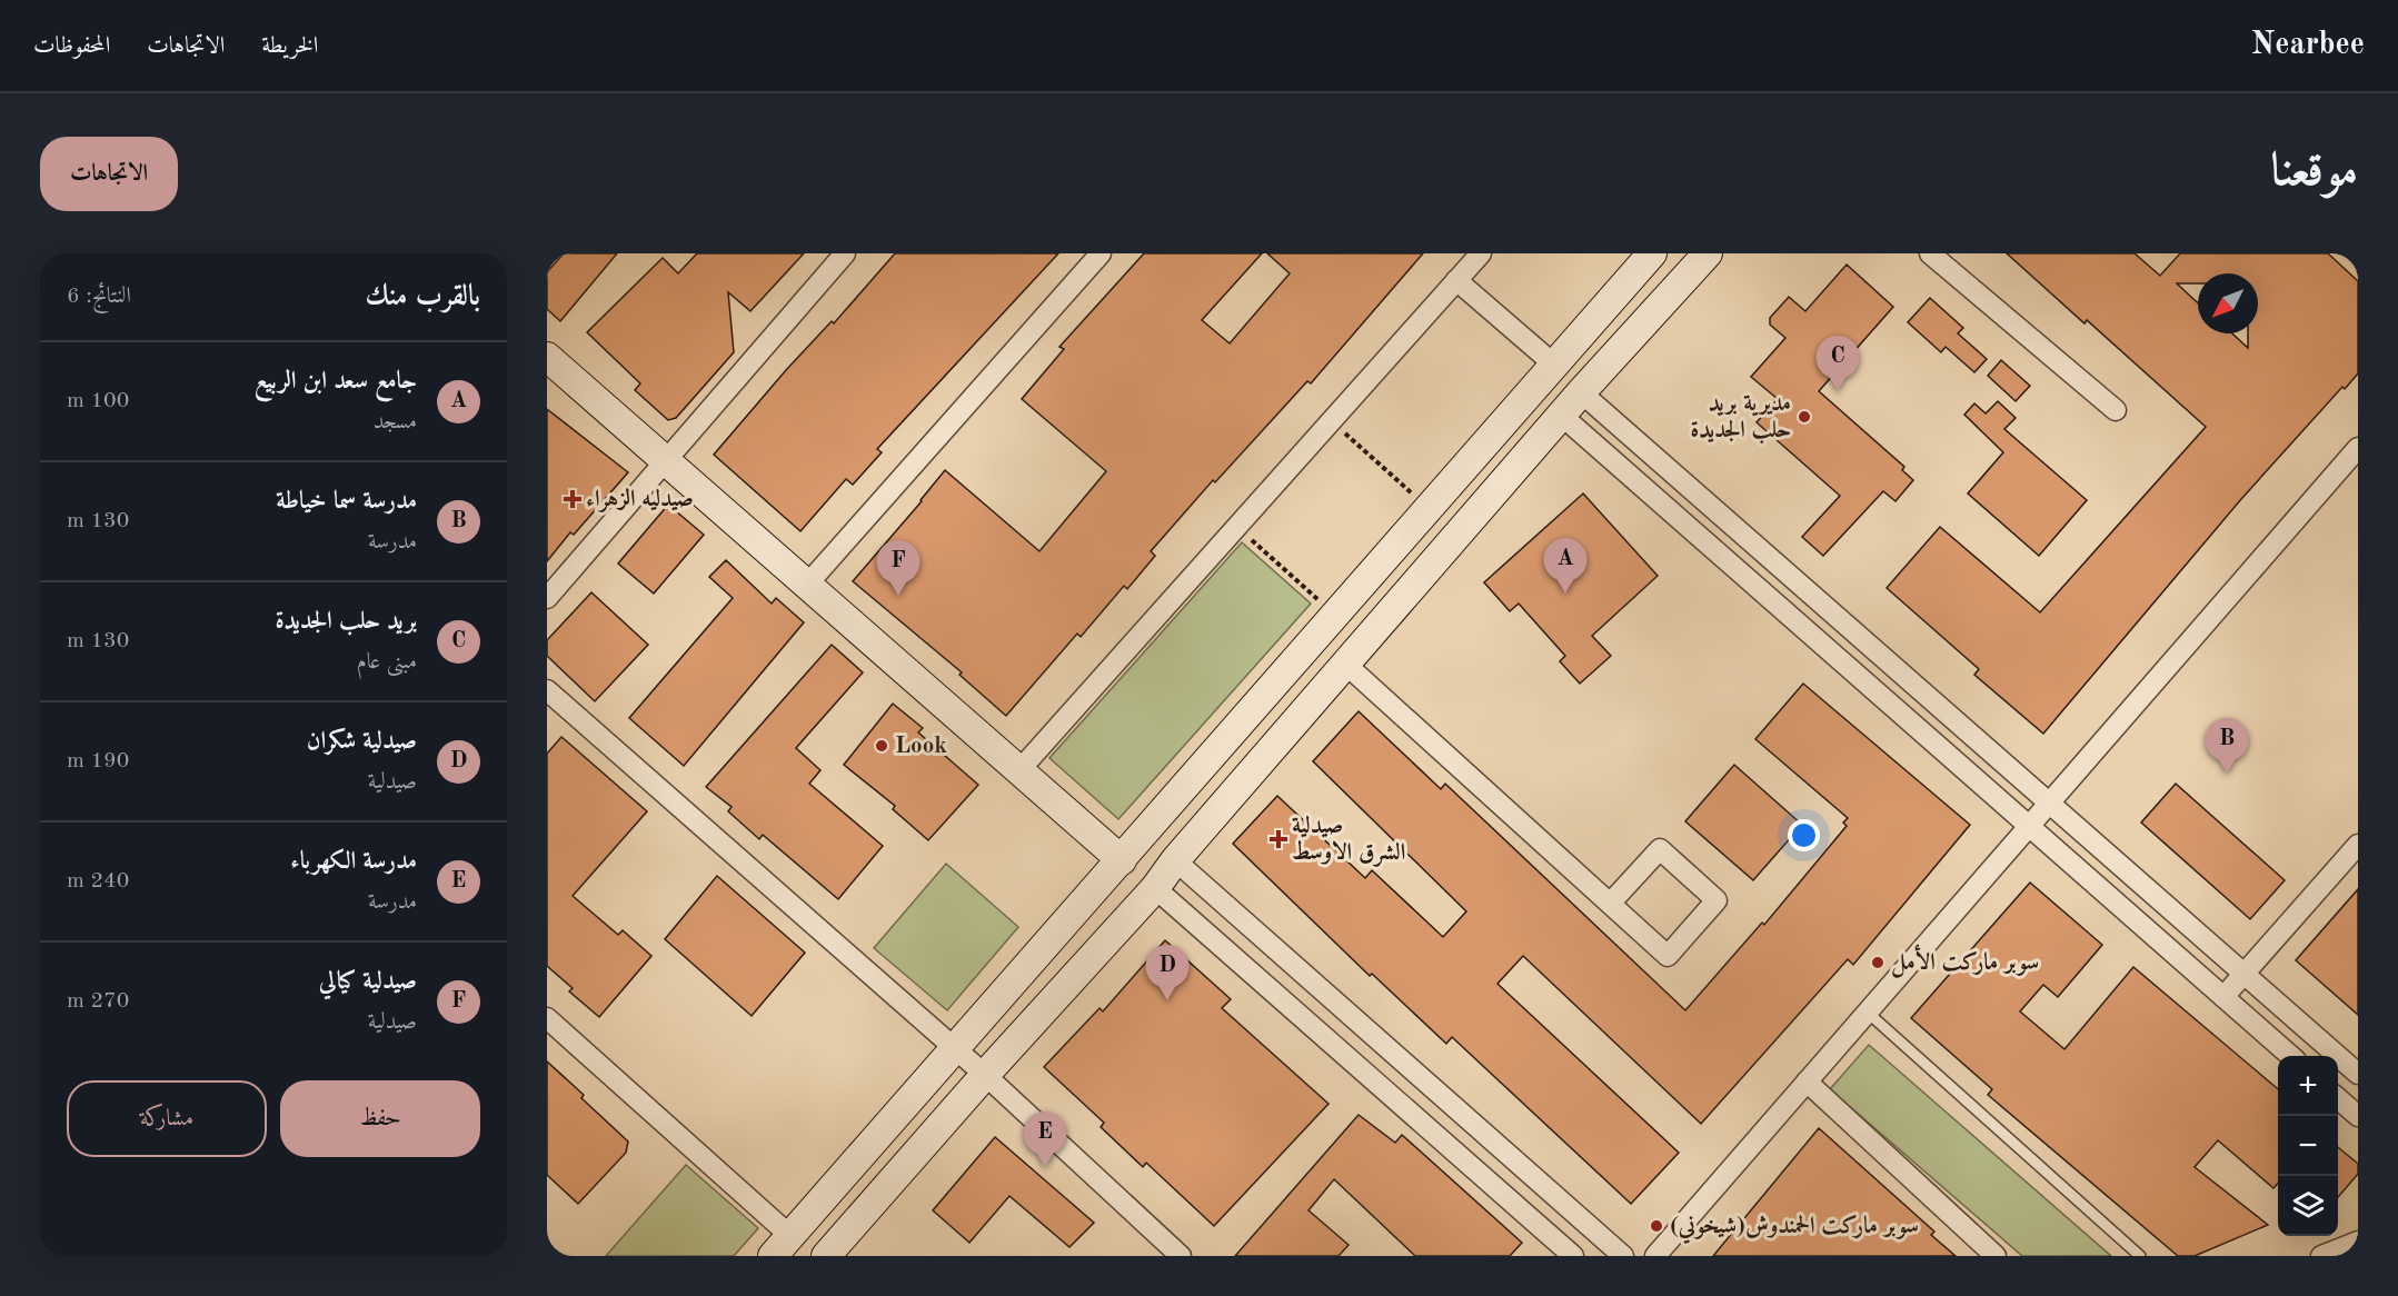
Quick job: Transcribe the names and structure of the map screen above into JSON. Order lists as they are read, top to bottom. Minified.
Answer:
{"places":{"other":["مديرية بريد حلب الجديدة","Look","سوبر ماركت الأمل","سوبر ماركت الحمندوش(شيخوني)"],"health":["صيدليه الزهراء","صيدلية الشرق الاوسط"]},"north":"bottom left","page":{"header":"Nearbee","nav":["الخريطة","الاتجاهات","المحفوظات"],"title":"موقعنا","buttons":["الاتجاهات",["حفظ","مشاركة"]],"heading":["بالقرب منك","النتائج: 6"],"pins":["C","A","F","B","D","E"],"list":[{"mark":"A","name":"جامع سعد ابن الربيع","note":"مسجد","value":"100 m"},{"mark":"B","name":"مدرسة سما خياطة","note":"مدرسة","value":"130 m"},{"mark":"C","name":"بريد حلب الجديدة","note":"مبنى عام","value":"130 m"},{"mark":"D","name":"صيدلية شكران","note":"صيدلية","value":"190 m"},{"mark":"E","name":"مدرسة الكهرباء","note":"مدرسة","value":"240 m"},{"mark":"F","name":"صيدلية كيالي","note":"صيدلية","value":"270 m"}],"map_buttons":["+","−"]}}
